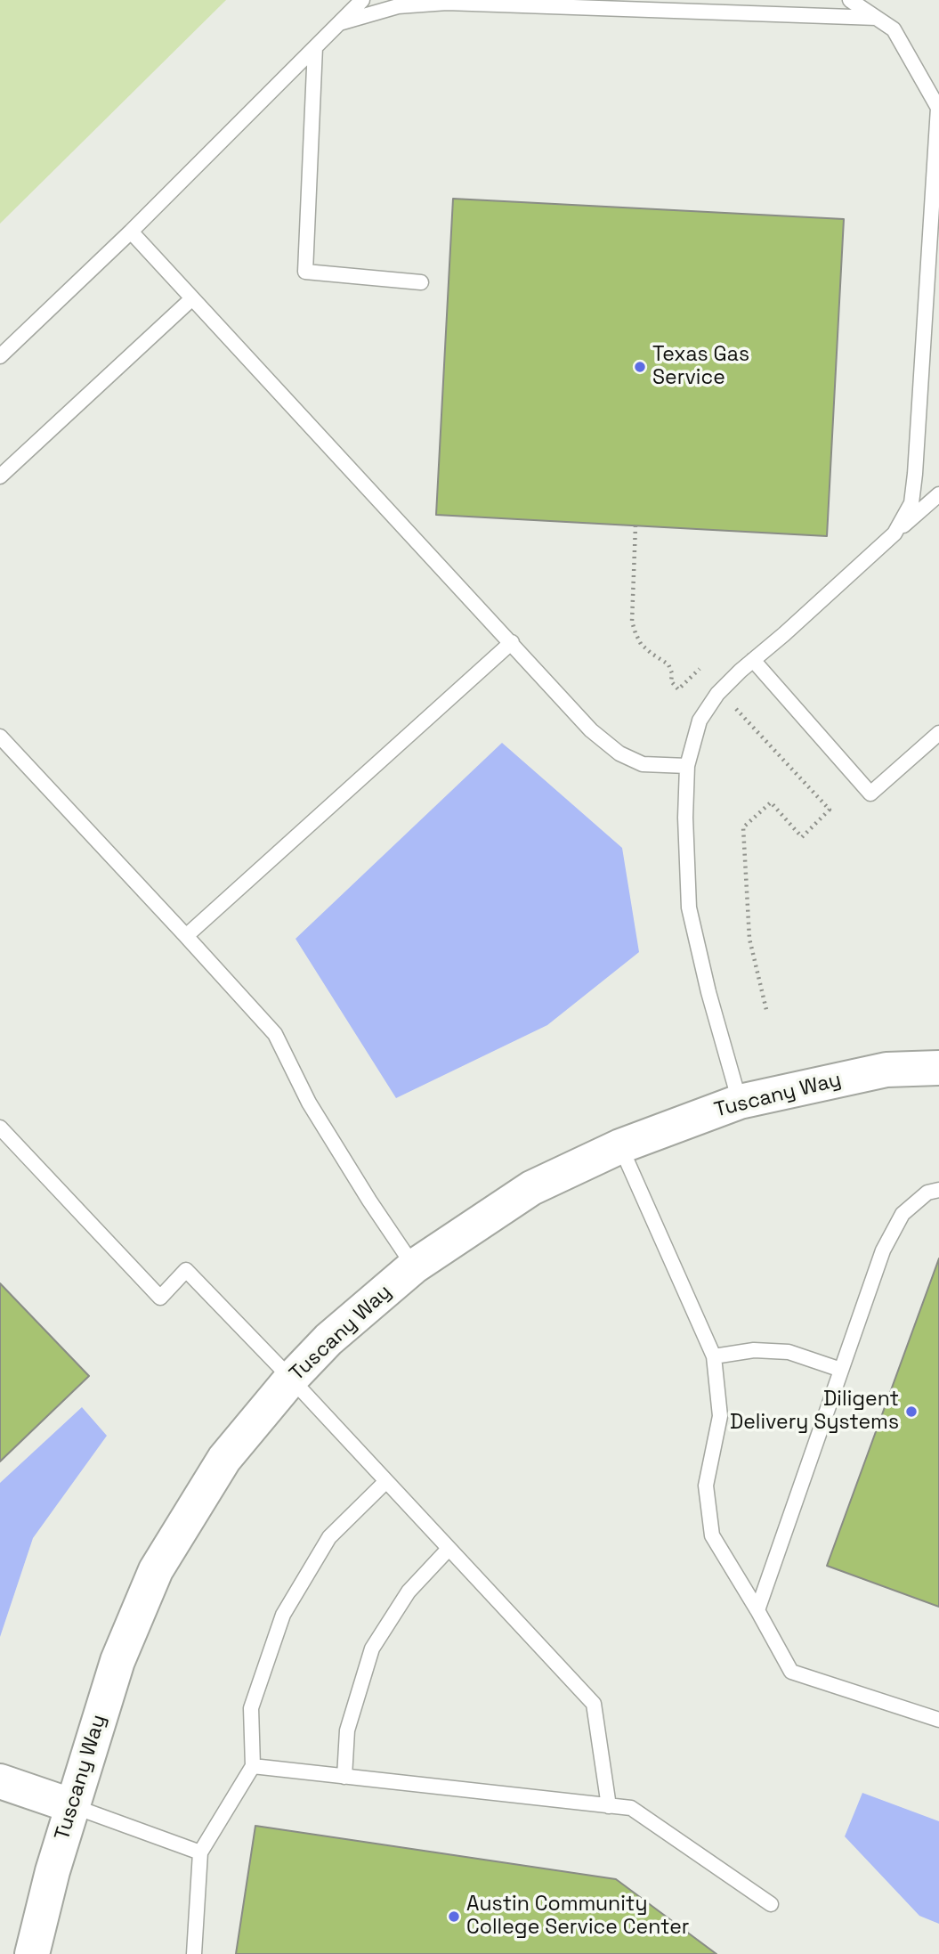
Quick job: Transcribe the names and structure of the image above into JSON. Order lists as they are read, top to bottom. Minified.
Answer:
{"streets":{"street":["Tuscany Way"]},"places":["Texas Gas Service","Diligent Delivery Systems","Austin Community College Service Center"]}
